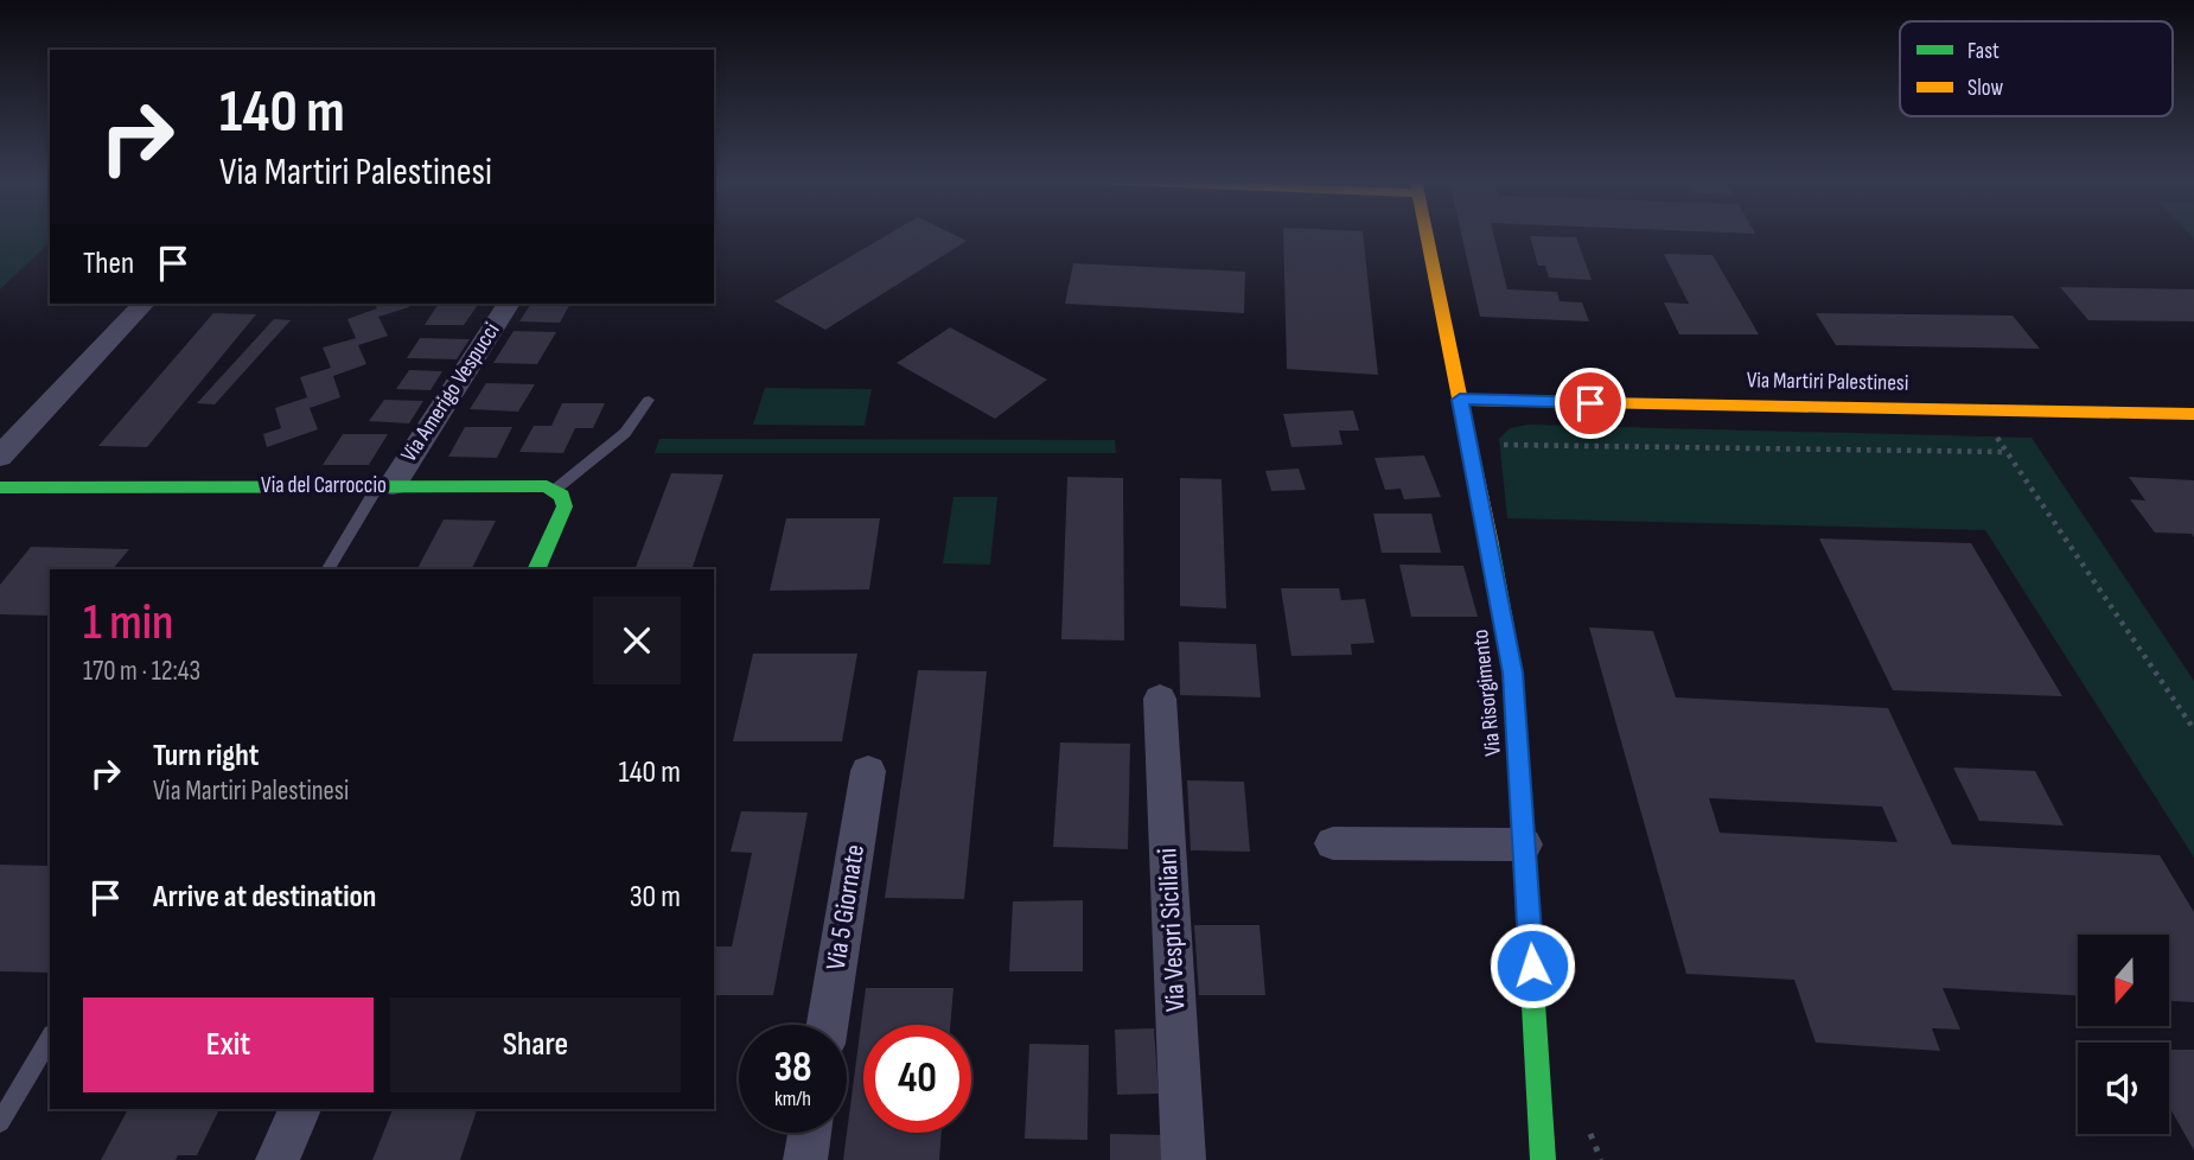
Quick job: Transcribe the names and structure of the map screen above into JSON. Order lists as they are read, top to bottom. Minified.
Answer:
{"streets":{"street":["Via Martiri Palestinesi","Via Amerigo Vespucci","Via del Carroccio","Via Risorgimento","Via 5 Giornate","Via Vespri Siciliani"]},"crossings":[["Via Martiri Palestinesi","Via Risorgimento"],["Via Amerigo Vespucci","Via del Carroccio"]],"legend":["Fast","Slow"],"north":"bottom","page":{"turn":["140 m","Via Martiri Palestinesi"],"then":"Then","heading":["1 min","170 m · 12:43"],"list":[{"name":"Turn right","note":"Via Martiri Palestinesi","value":"140 m"},{"name":"Arrive at destination","value":"30 m"}],"buttons":["Exit","Share"],"speed":"38 km/h","limit":"40"}}
